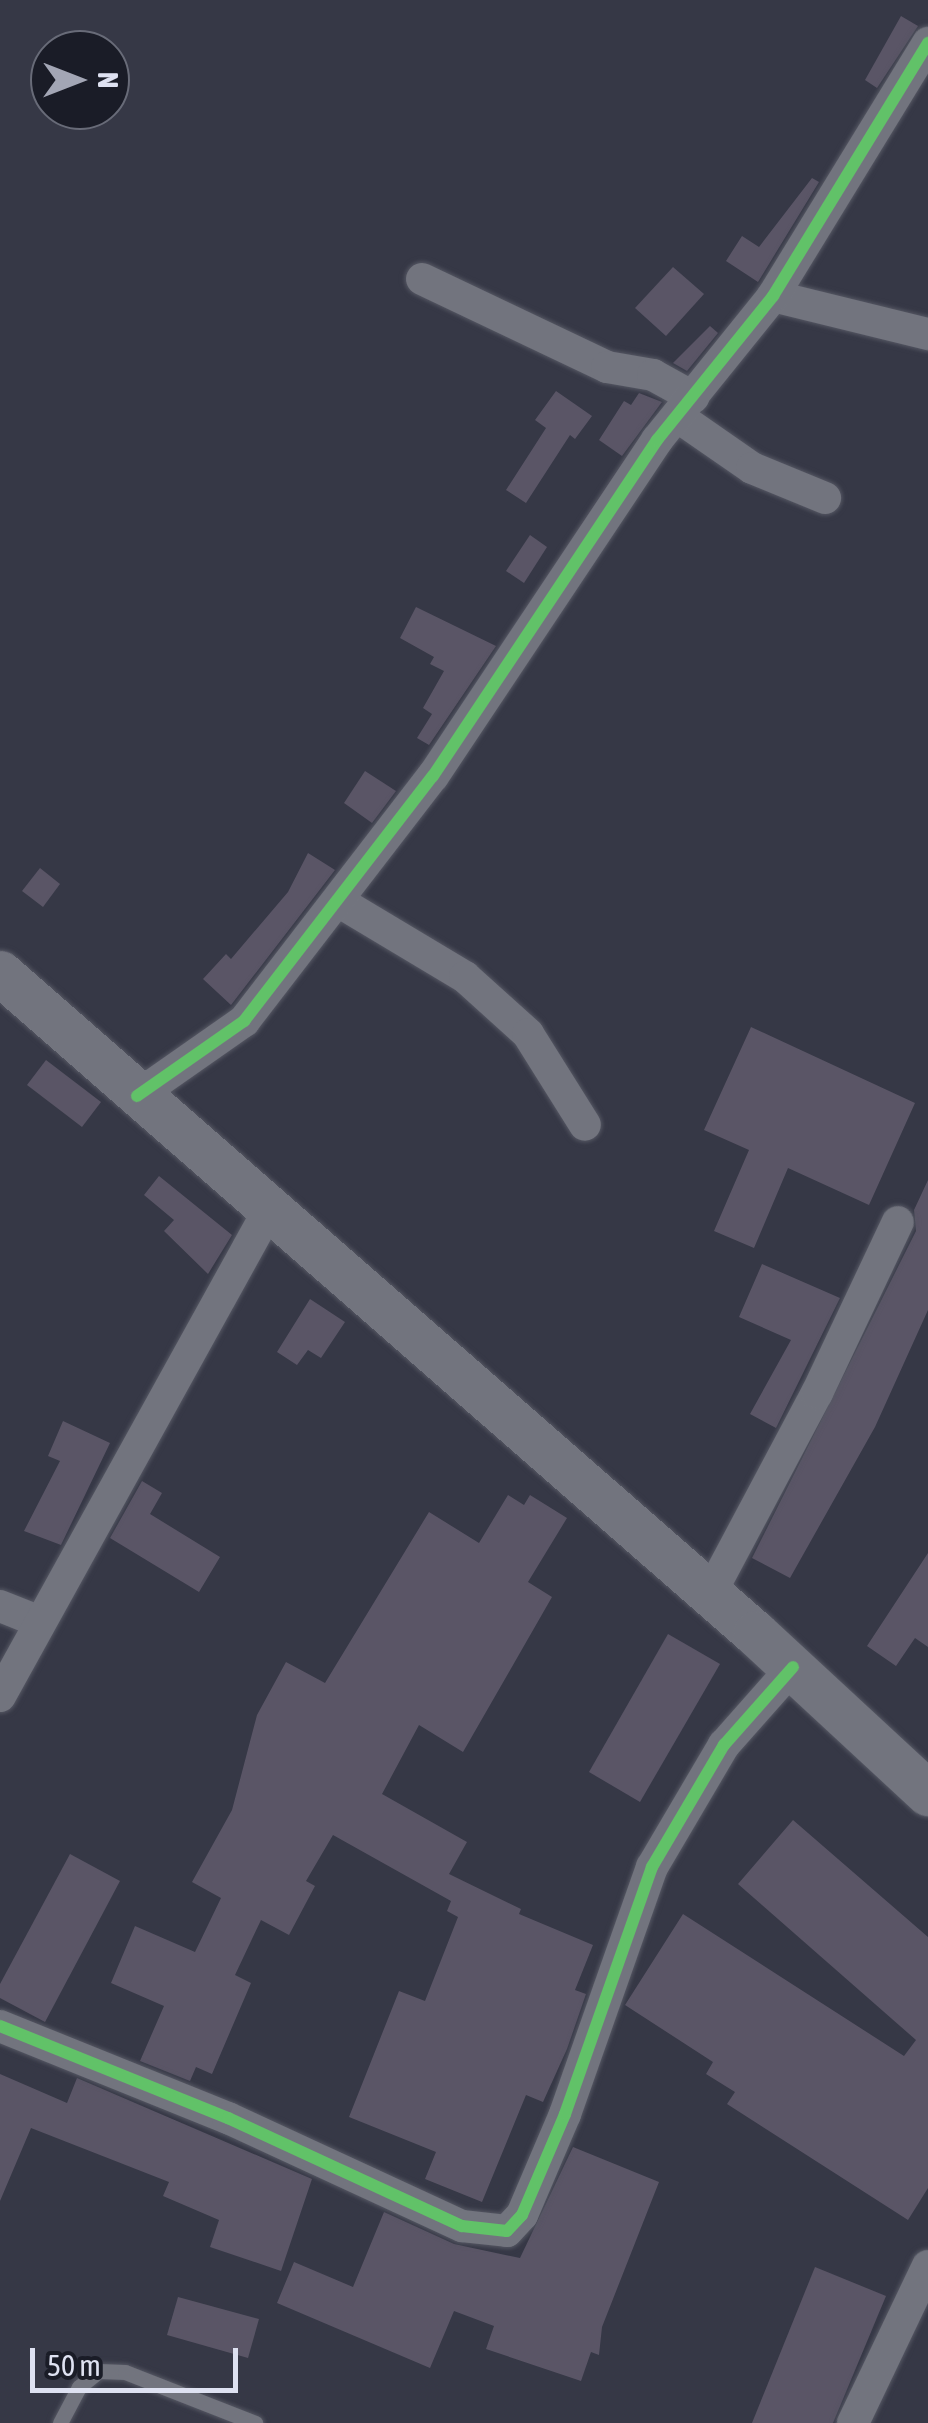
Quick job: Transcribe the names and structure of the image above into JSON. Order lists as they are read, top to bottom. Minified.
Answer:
{"scale_bar":"50 m","north":"right"}
